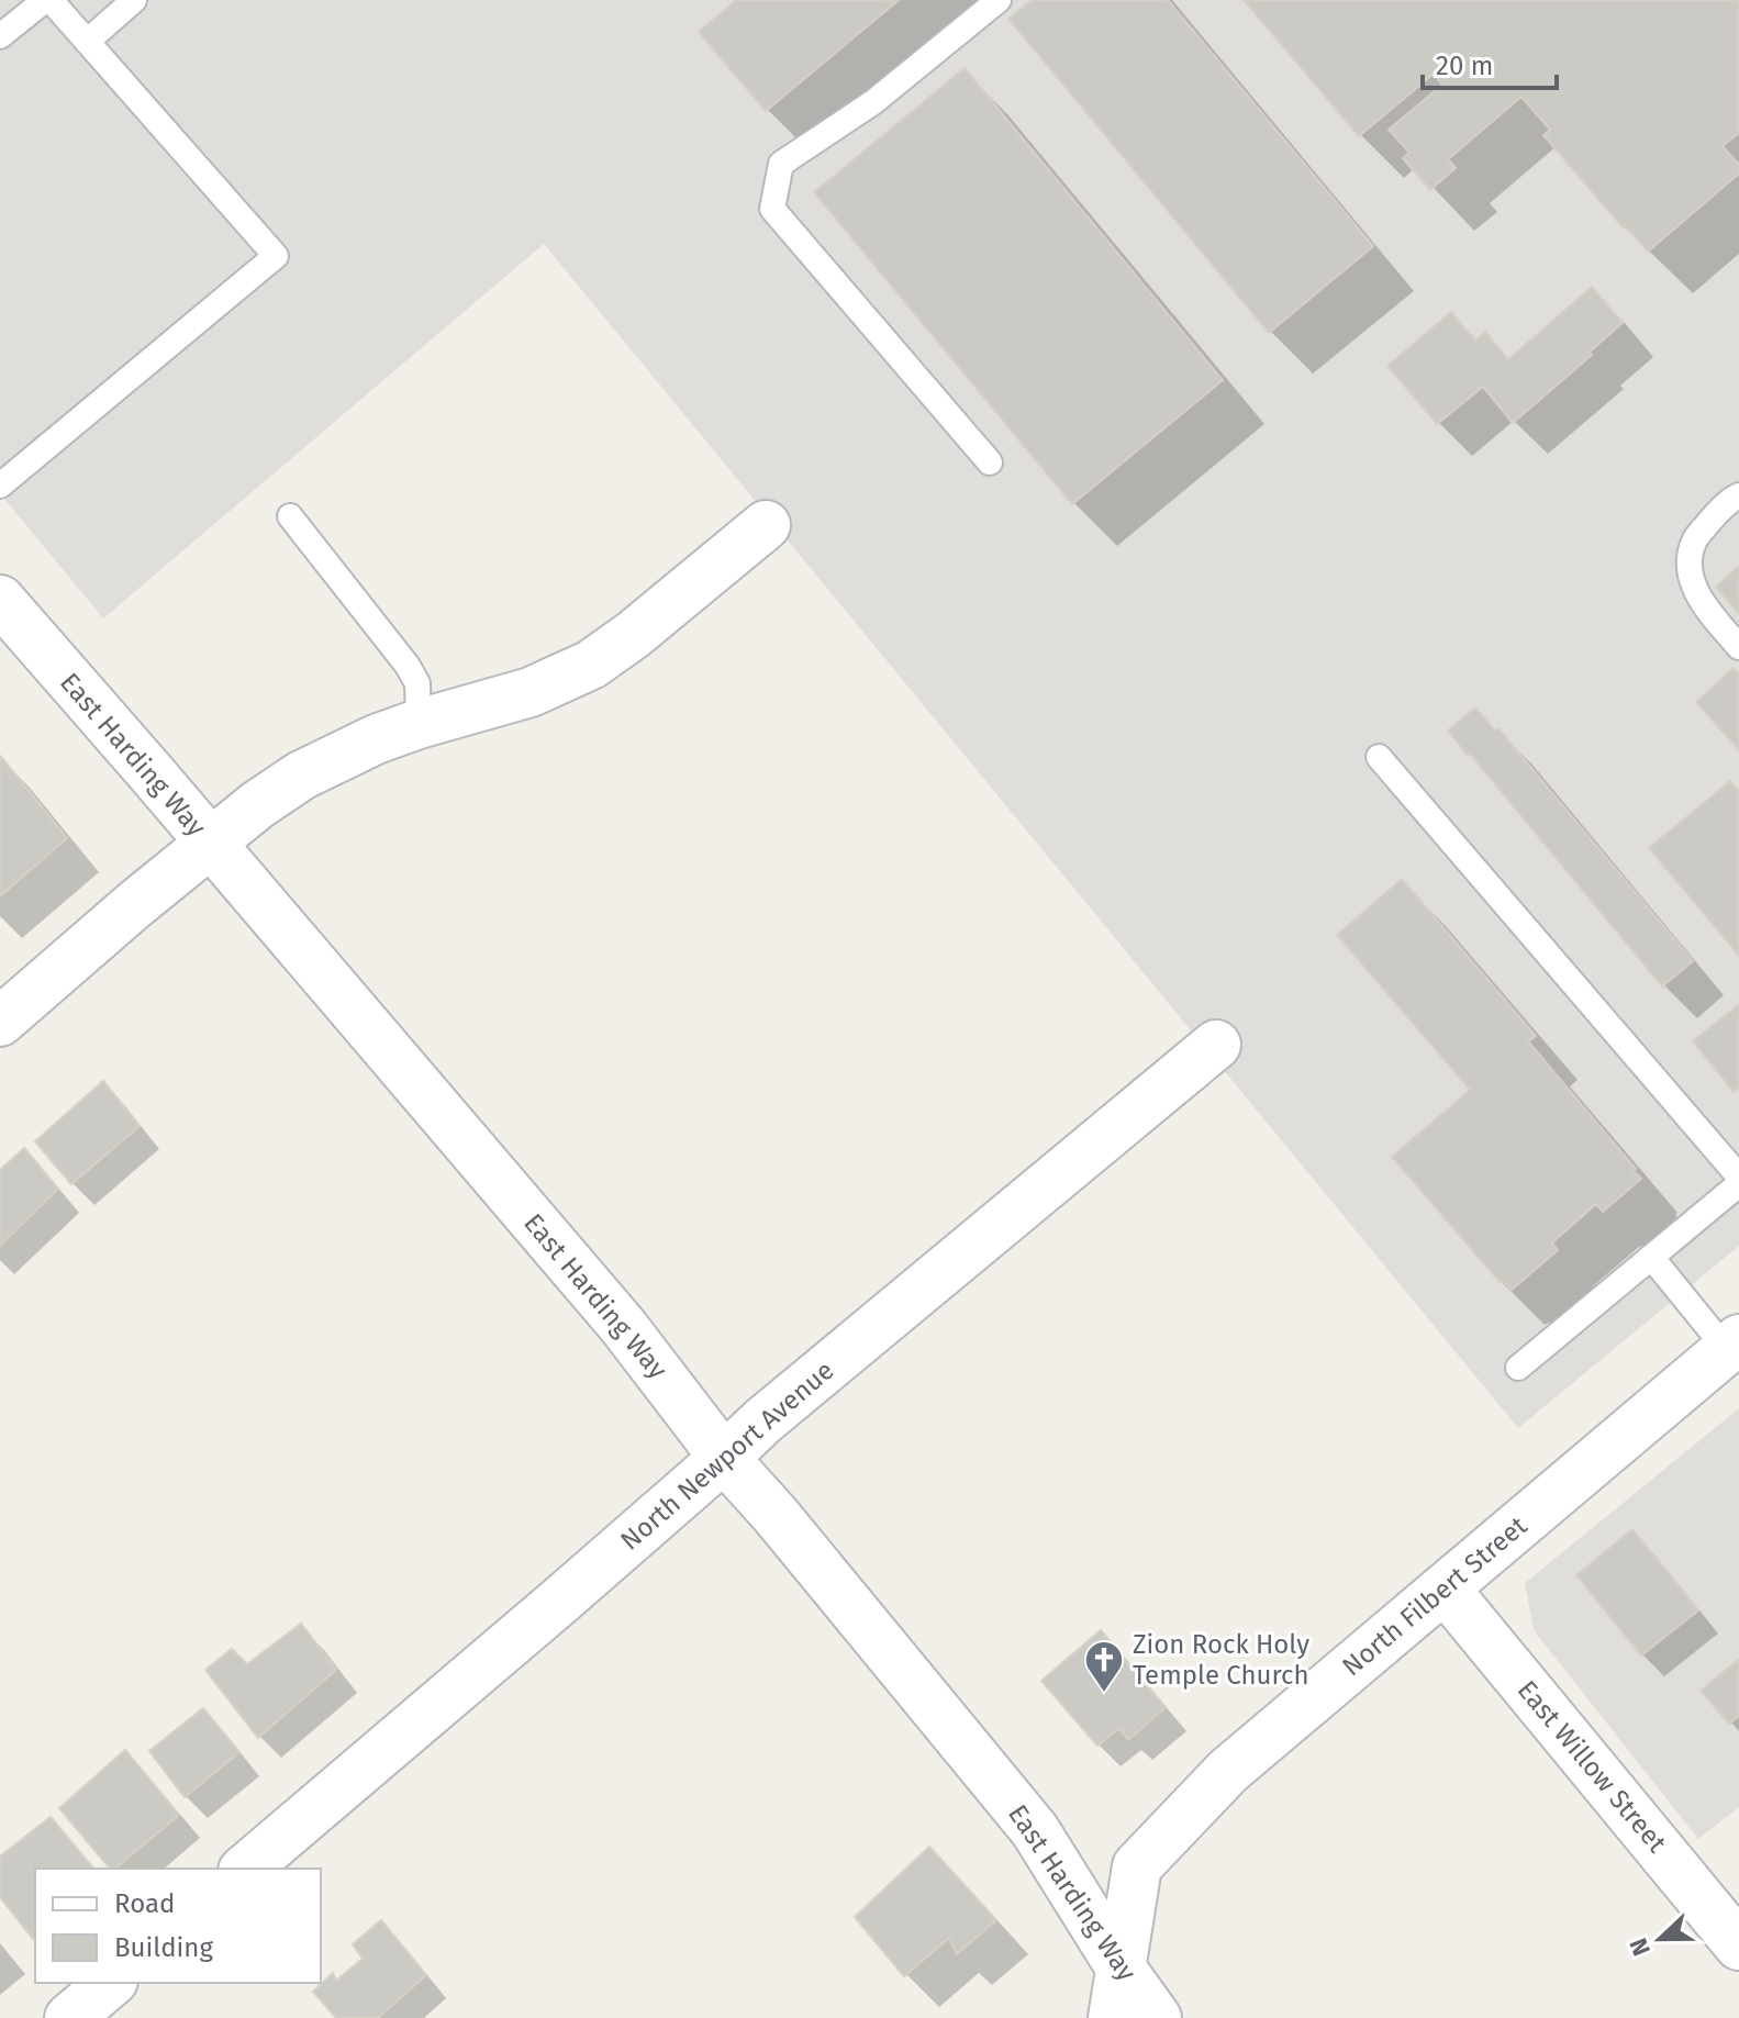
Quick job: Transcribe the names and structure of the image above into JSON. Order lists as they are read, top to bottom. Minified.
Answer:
{"streets":{"street":["East Harding Way","North Newport Avenue","North Filbert Street","East Willow Street"]},"crossings":[["East Harding Way","North Newport Avenue"],["East Harding Way","North Filbert Street"],["North Filbert Street","East Willow Street"]],"places":{"church":["Zion Rock Holy Temple Church"]},"legend":["Road","Building"],"scale_bar":"20 m","north":"left"}
